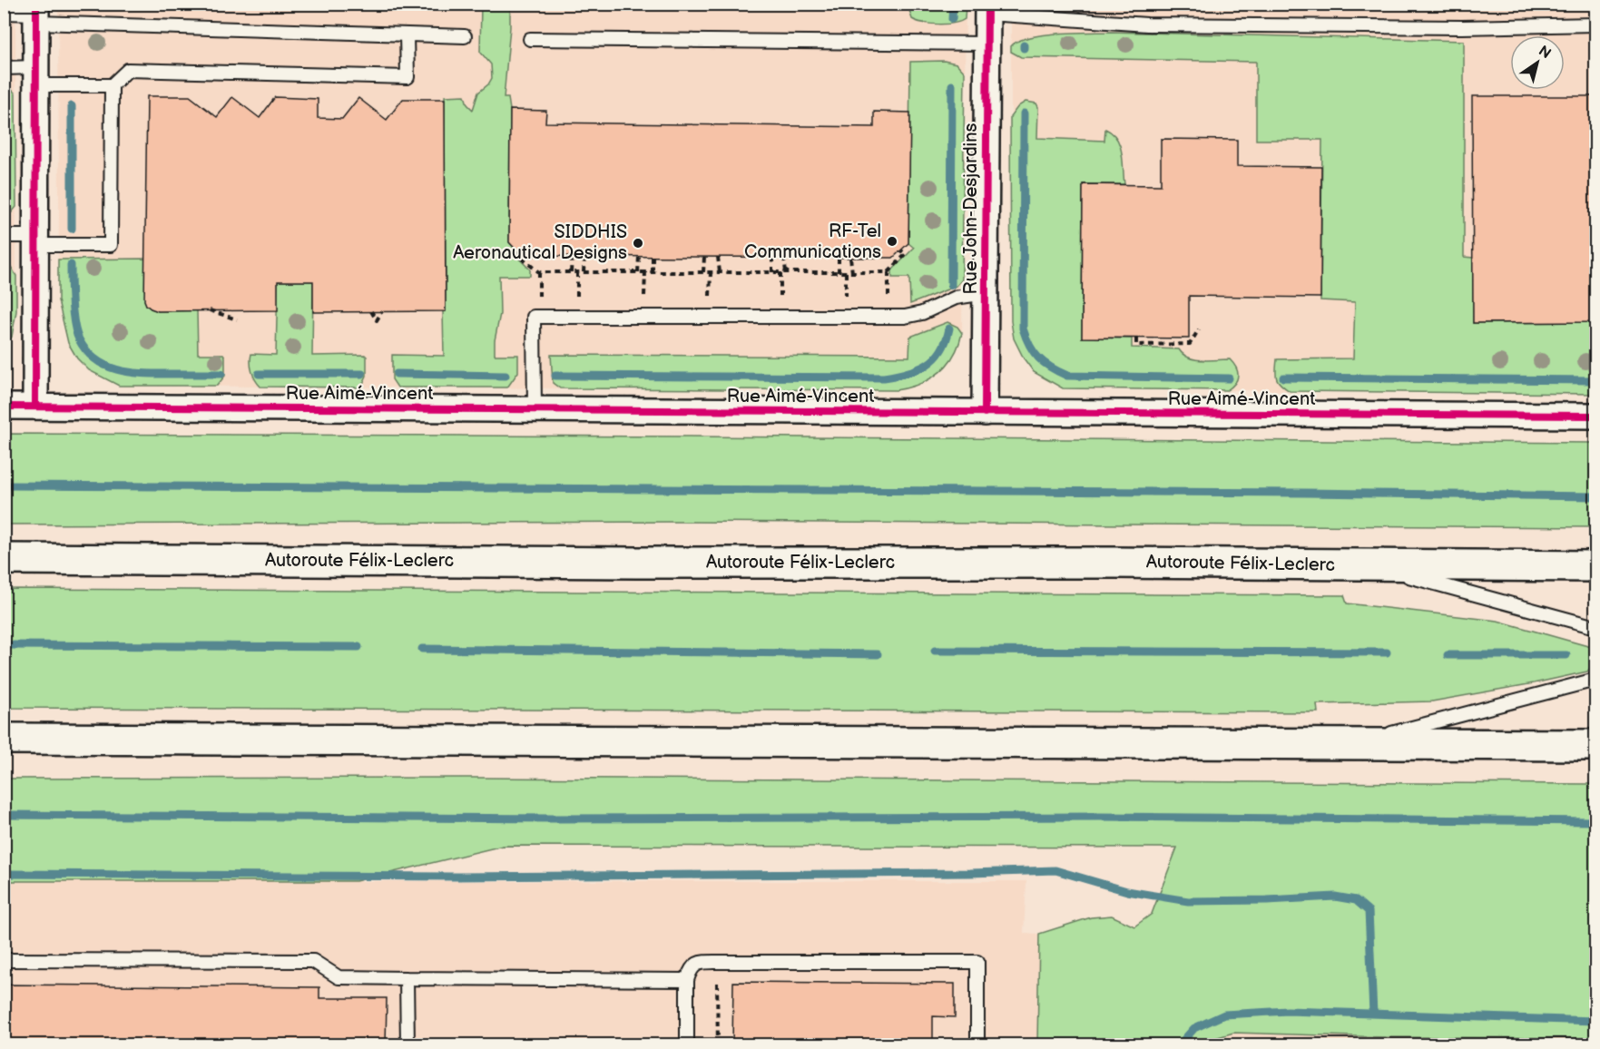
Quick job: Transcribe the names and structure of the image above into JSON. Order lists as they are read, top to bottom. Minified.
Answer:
{"streets":{"highway":["Autoroute Félix-Leclerc"],"street":["Rue John-Desjardins","Rue Aimé-Vincent"]},"crossings":[["Rue John-Desjardins","Rue Aimé-Vincent"]],"places":["RF-Tel Communications","SIDDHIS Aeronautical Designs"],"north":"top right"}
